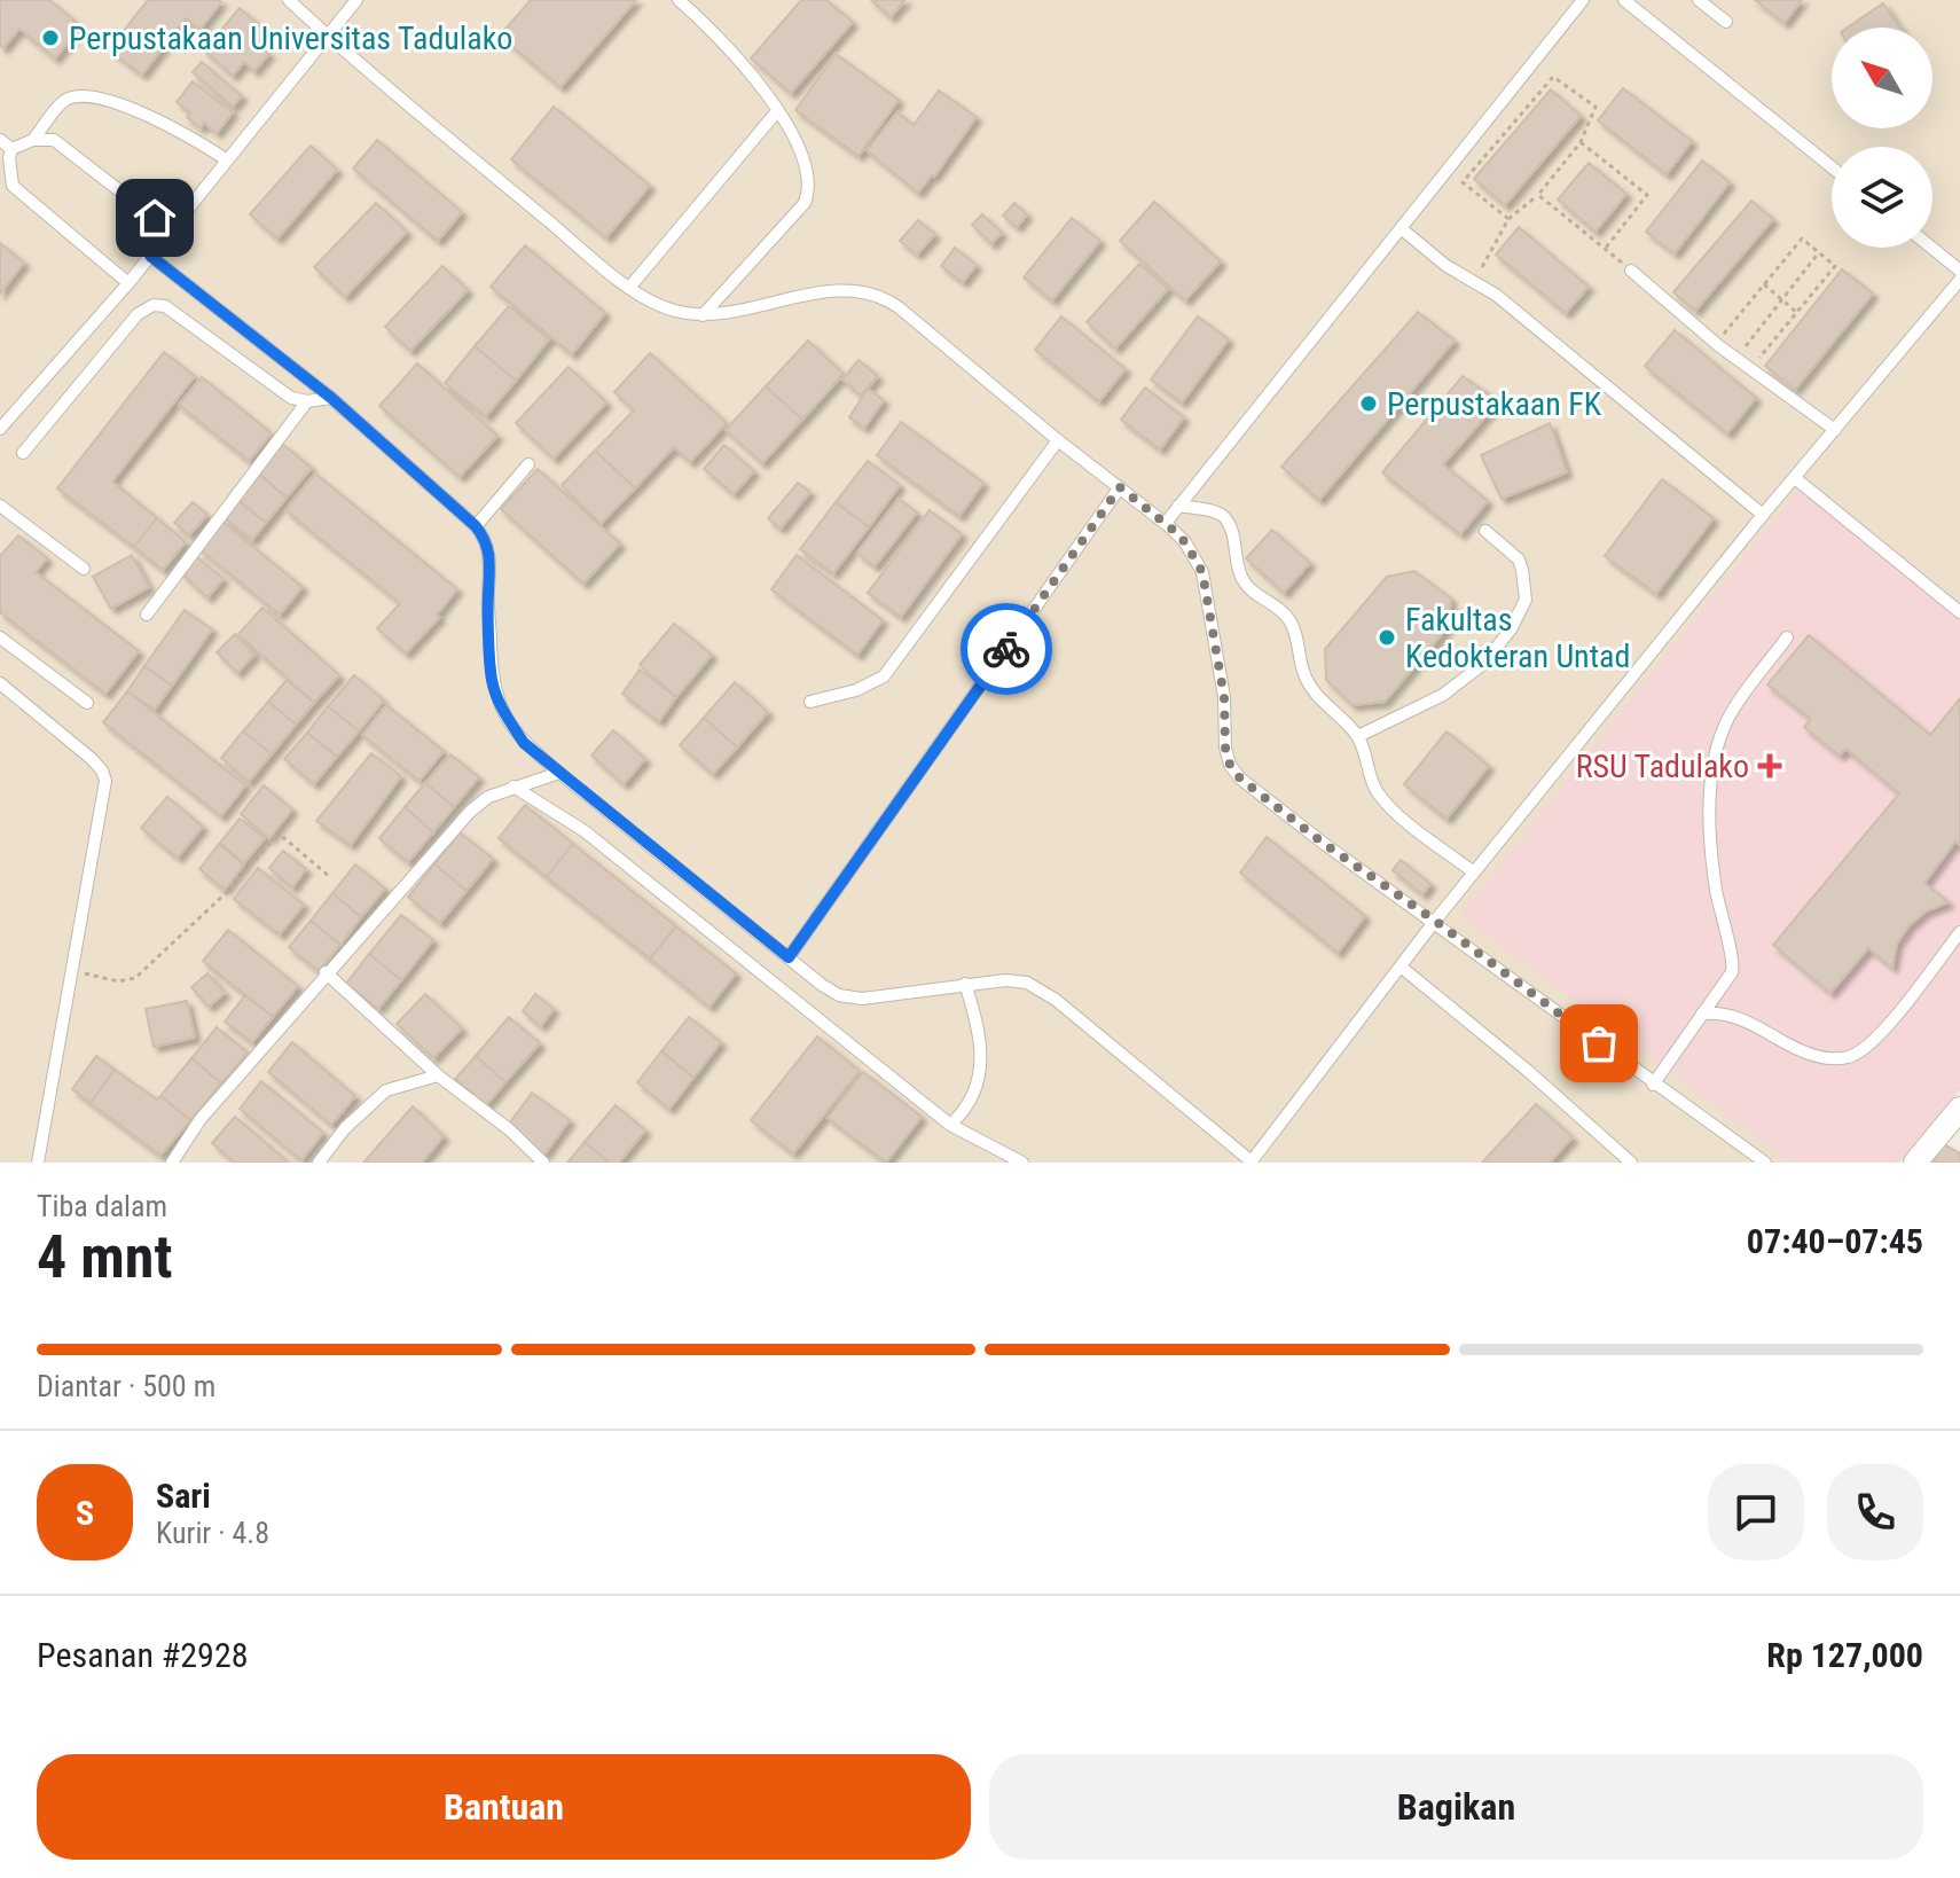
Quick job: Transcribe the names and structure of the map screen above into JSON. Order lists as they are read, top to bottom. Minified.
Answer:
{"places":{"other":["Perpustakaan Universitas Tadulako","Perpustakaan FK","Fakultas Kedokteran Untad"],"health":["RSU Tadulako"]},"north":"top left","page":{"heading":["4 mnt","Tiba dalam","07:40–07:45"],"panel":["Sari","Kurir · 4.8","Pesanan #2928","Rp 127,000"],"bar":"Diantar · 500 m","round":"S","buttons":["Bantuan","Bagikan"]}}
